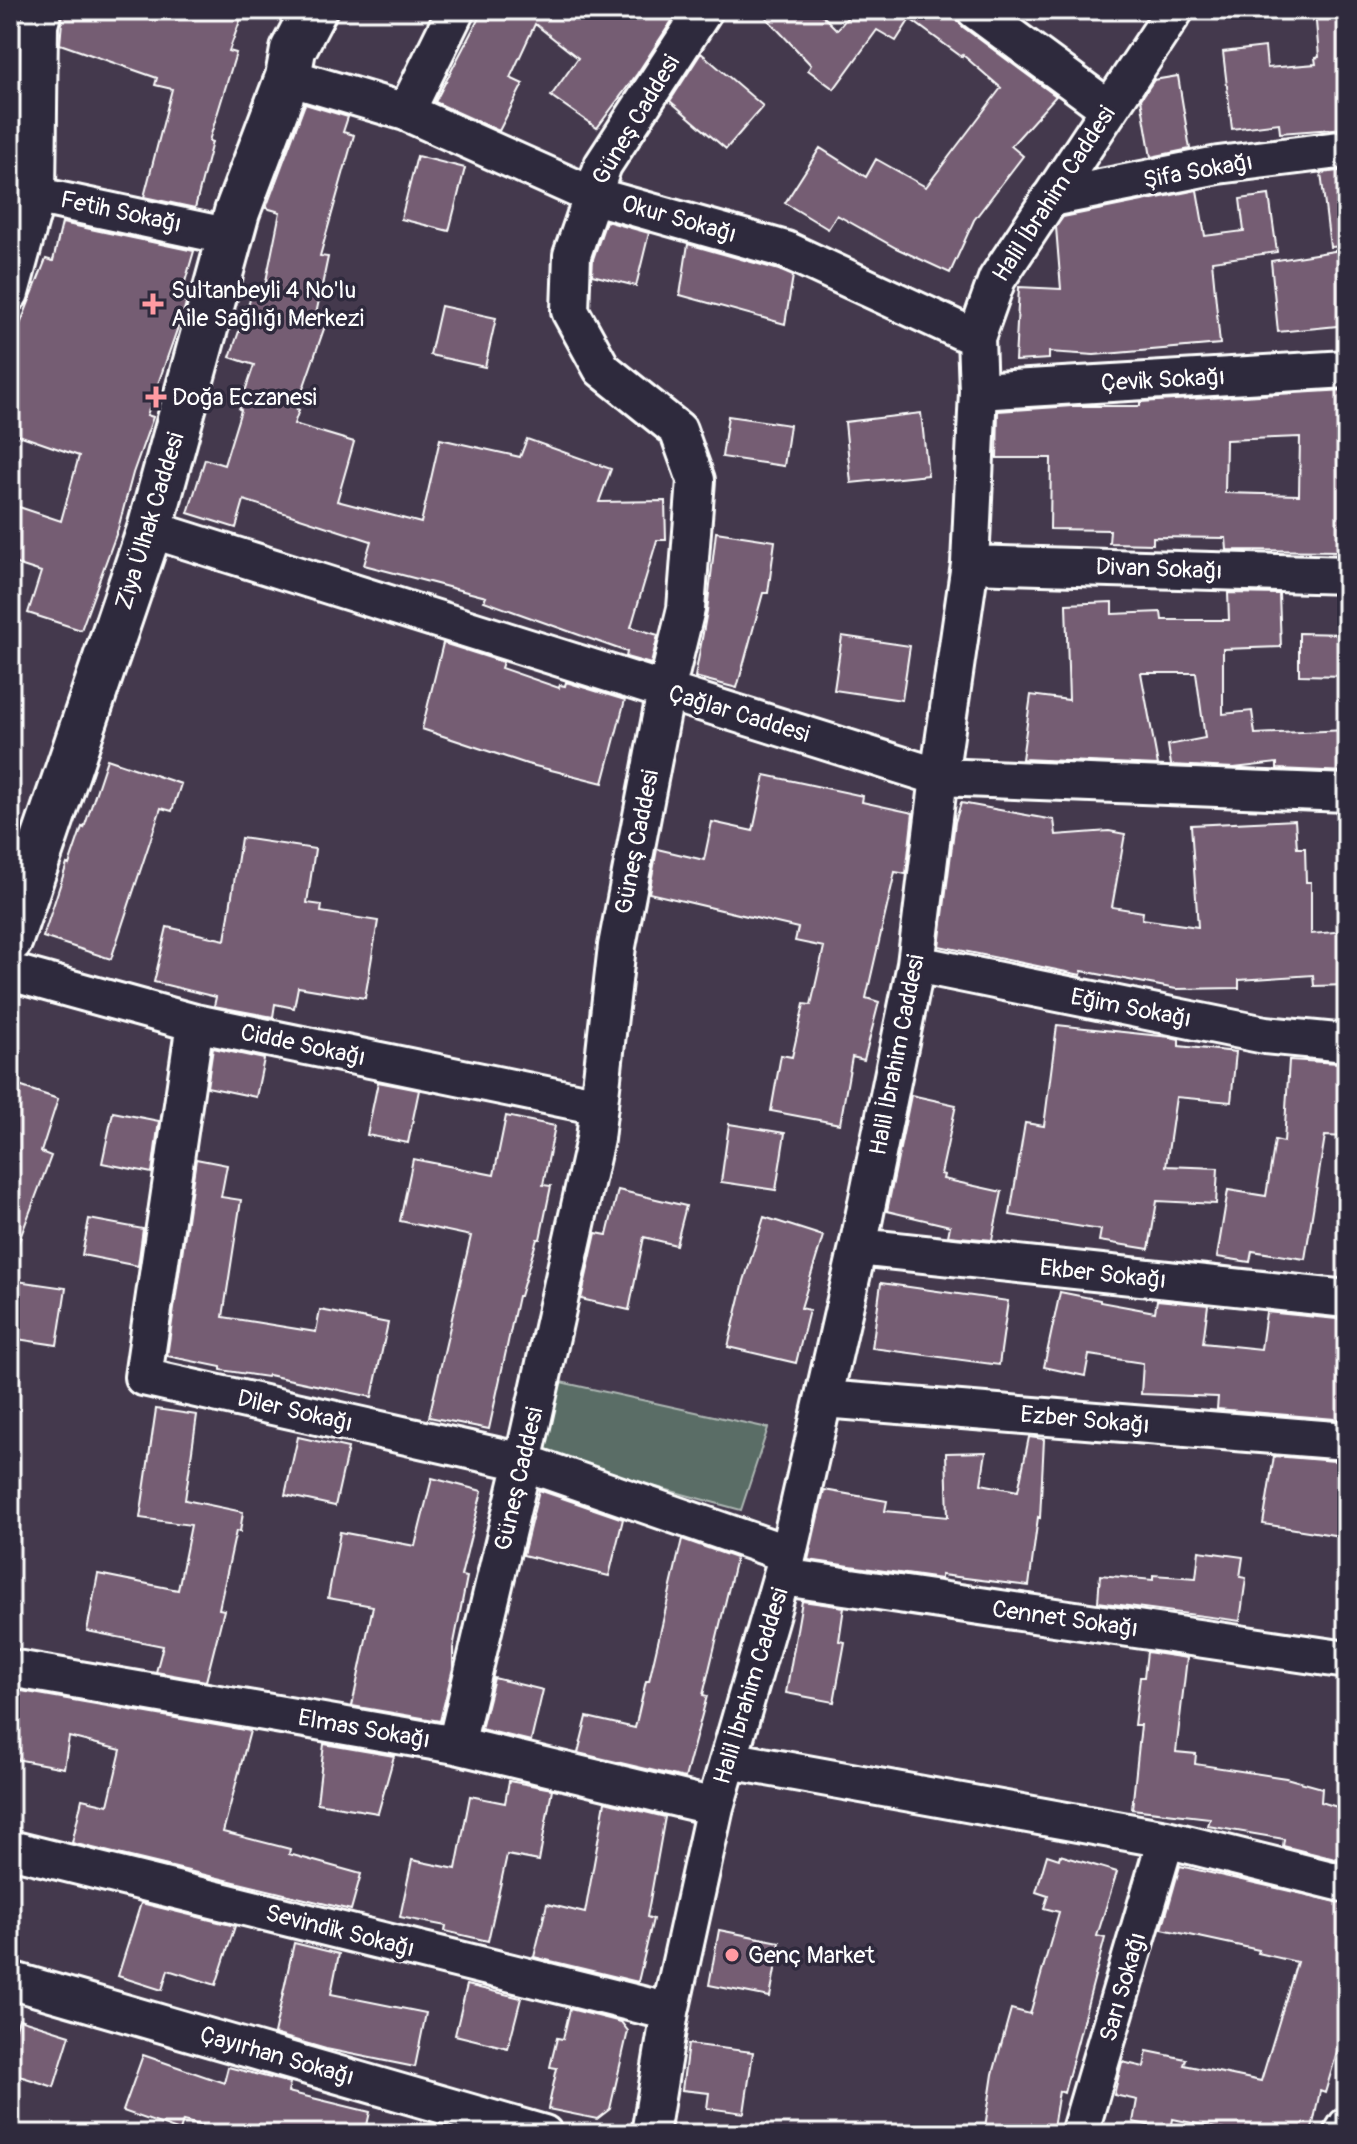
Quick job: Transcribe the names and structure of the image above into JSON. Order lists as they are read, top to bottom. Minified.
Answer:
{"streets":{"street":["Güneş Caddesi","Şifa Sokağı","Halil İbrahim Caddesi","Fetih Sokağı","Okur Sokağı","Çevik Sokağı","Ziya Ülhak Caddesi","Divan Sokağı","Çağlar Caddesi","Eğim Sokağı","Cidde Sokağı","Ekber Sokağı","Diler Sokağı","Ezber Sokağı","Cennet Sokağı","Elmas Sokağı","Sevindik Sokağı","Sarı Sokağı","Çayırhan Sokağı"]},"crossings":[["Güneş Caddesi","Okur Sokağı"],["Güneş Caddesi","Çağlar Caddesi"],["Güneş Caddesi","Cidde Sokağı"],["Güneş Caddesi","Diler Sokağı"],["Güneş Caddesi","Elmas Sokağı"],["Şifa Sokağı","Halil İbrahim Caddesi"],["Halil İbrahim Caddesi","Okur Sokağı"],["Halil İbrahim Caddesi","Çevik Sokağı"],["Halil İbrahim Caddesi","Divan Sokağı"],["Halil İbrahim Caddesi","Çağlar Caddesi"],["Halil İbrahim Caddesi","Eğim Sokağı"],["Halil İbrahim Caddesi","Ekber Sokağı"],["Halil İbrahim Caddesi","Diler Sokağı"],["Halil İbrahim Caddesi","Ezber Sokağı"],["Halil İbrahim Caddesi","Cennet Sokağı"],["Halil İbrahim Caddesi","Elmas Sokağı"],["Halil İbrahim Caddesi","Sevindik Sokağı"],["Fetih Sokağı","Ziya Ülhak Caddesi"],["Okur Sokağı","Ziya Ülhak Caddesi"],["Ziya Ülhak Caddesi","Çağlar Caddesi"],["Cidde Sokağı","Diler Sokağı"],["Diler Sokağı","Cennet Sokağı"]],"places":{"health":["Sultanbeyli 4 No'lu Aile Sağlığı Merkezi","Doğa Eczanesi"],"other":["Genç Market"]}}
